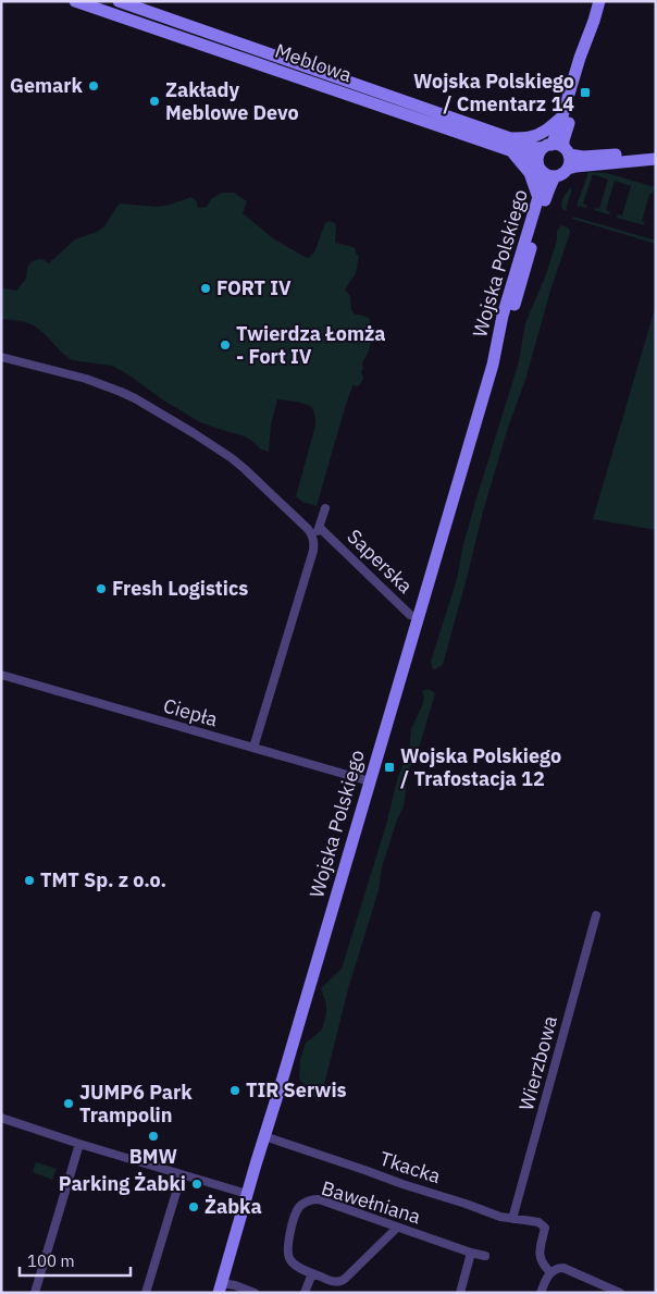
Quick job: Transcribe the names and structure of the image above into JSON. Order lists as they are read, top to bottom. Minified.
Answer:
{"streets":{"main road":["Meblowa","Wojska Polskiego"],"street":["Saperska","Ciepła","Wierzbowa","Tkacka","Bawełniana"]},"crossings":[["Meblowa","Wojska Polskiego"],["Wojska Polskiego","Saperska"],["Wojska Polskiego","Ciepła"],["Wojska Polskiego","Tkacka"],["Wierzbowa","Tkacka"]],"places":{"other":["Gemark","Zakłady Meblowe Devo","FORT IV","Twierdza Łomża - Fort IV","Fresh Logistics","TMT Sp. z o.o.","TIR Serwis","JUMP6 Park Trampolin","BMW","Parking Żabki","Żabka"],"transit":["Wojska Polskiego / Cmentarz 14","Wojska Polskiego / Trafostacja 12"]},"scale_bar":"100 m"}
